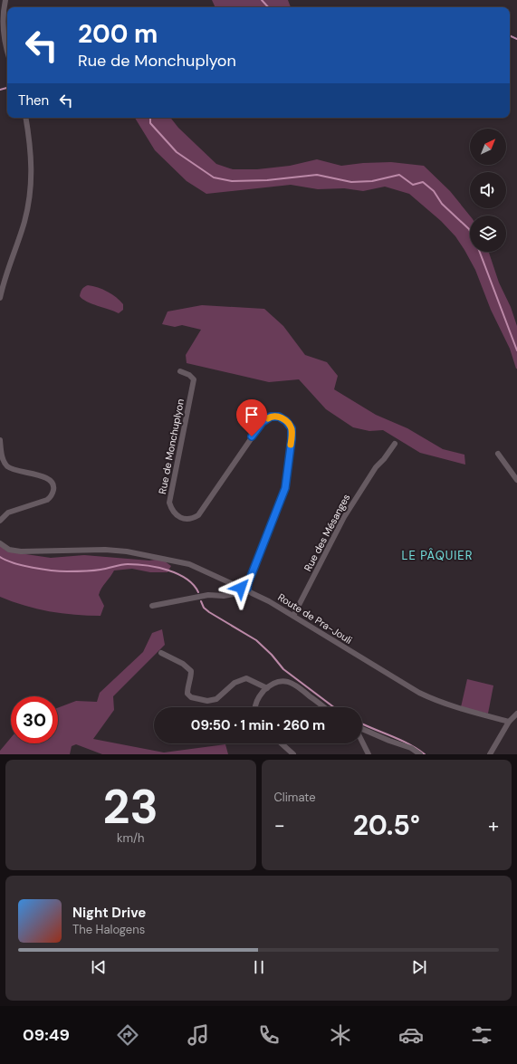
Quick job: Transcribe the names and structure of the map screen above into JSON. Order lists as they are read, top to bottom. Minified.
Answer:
{"streets":{"street":["Rue de Monchuplyon","Rue des Mésanges","Route de Pra-Jouli"]},"crossings":[["Rue de Monchuplyon","Route de Pra-Jouli"],["Rue des Mésanges","Route de Pra-Jouli"]],"districts":["LE PÂQUIER"],"north":"top right","page":{"turn":["200 m","Rue de Monchuplyon"],"then":"Then","limit":"30","trip":"09:50 · 1 min · 260 m","tile":[["23","km/h"],"Climate"],"heat":["−","20.5°","+"],"song":["Night Drive","The Halogens"],"tabs":"09:49"}}
